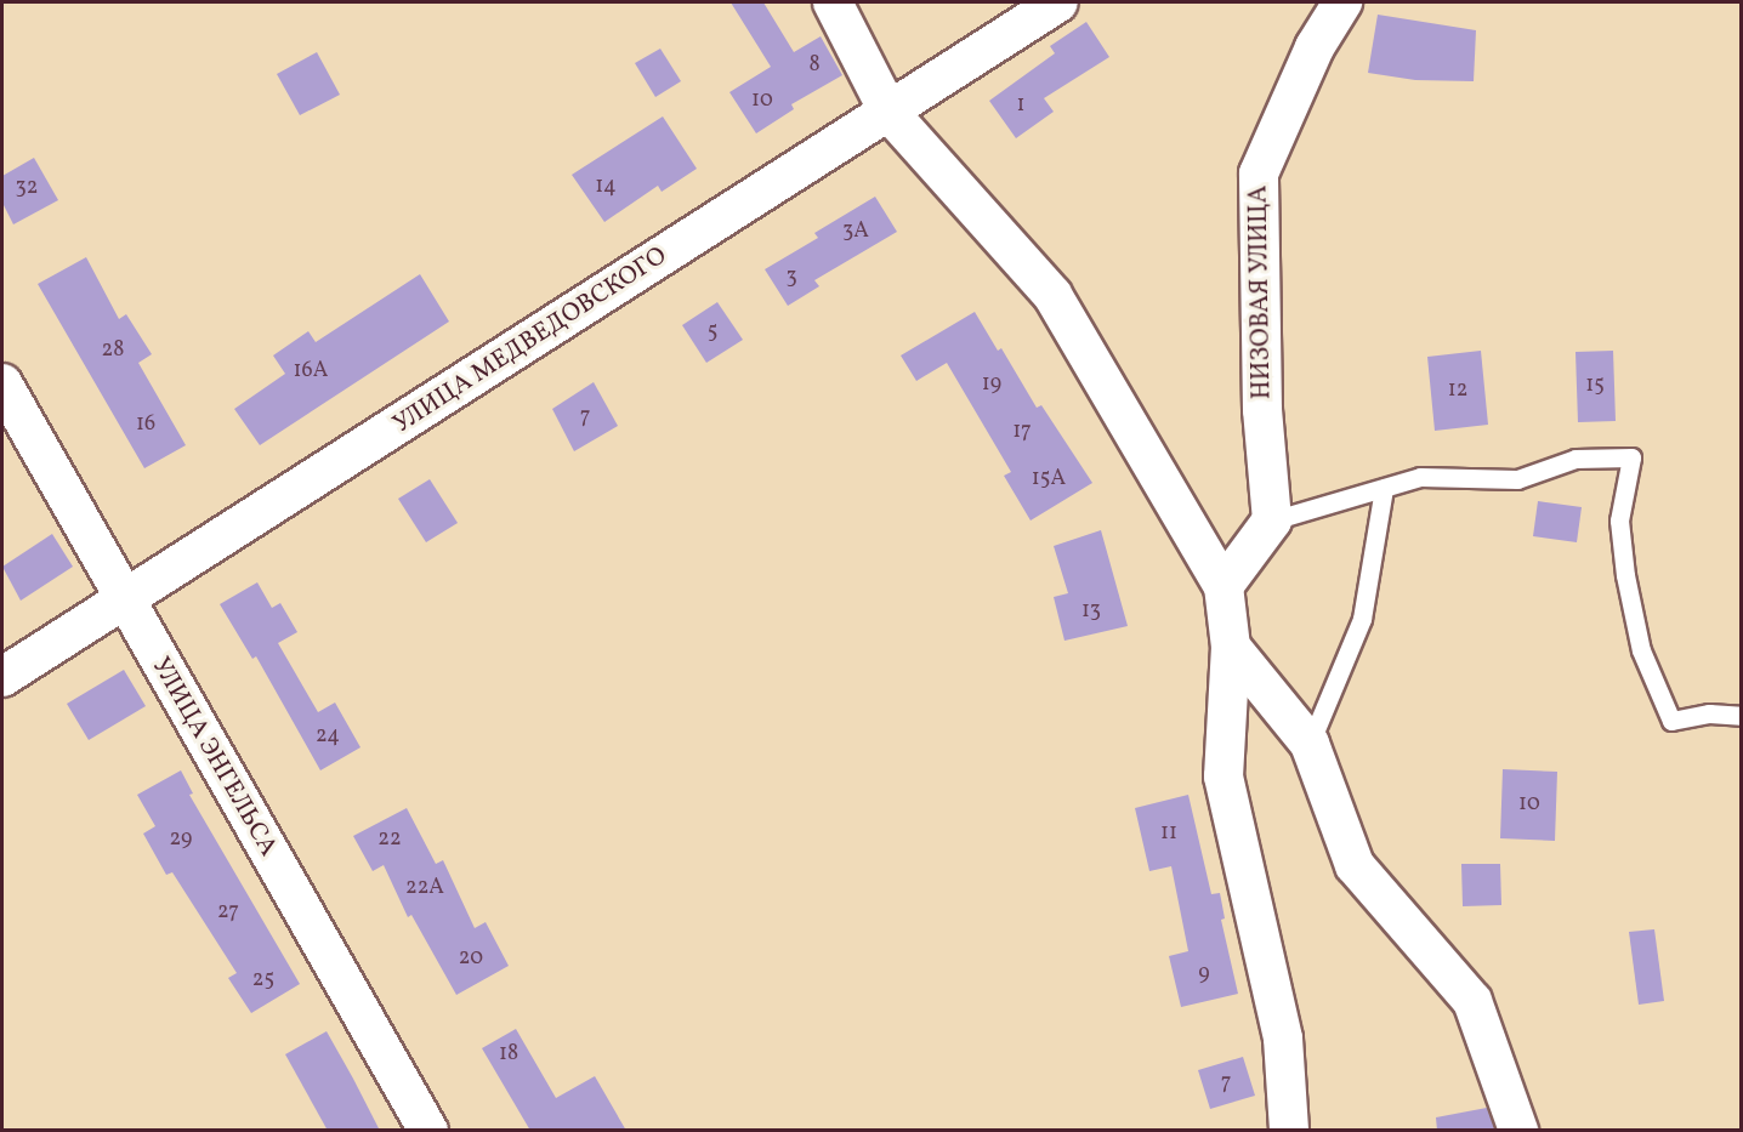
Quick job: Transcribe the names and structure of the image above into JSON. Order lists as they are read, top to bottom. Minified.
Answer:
{"streets":{"street":["НИЗОВАЯ УЛИЦА","УЛИЦА МЕДВЕДОВСКОГО","УЛИЦА ЭНГЕЛЬСА"]},"crossings":[["УЛИЦА МЕДВЕДОВСКОГО","УЛИЦА ЭНГЕЛЬСА"]],"house_numbers":["8","10","1","14","32","3А","3","5","28","16А","19","15","12","7","16","17","15А","13","24","10","11","29","22","22А","27","20","9","25","18","7"]}
